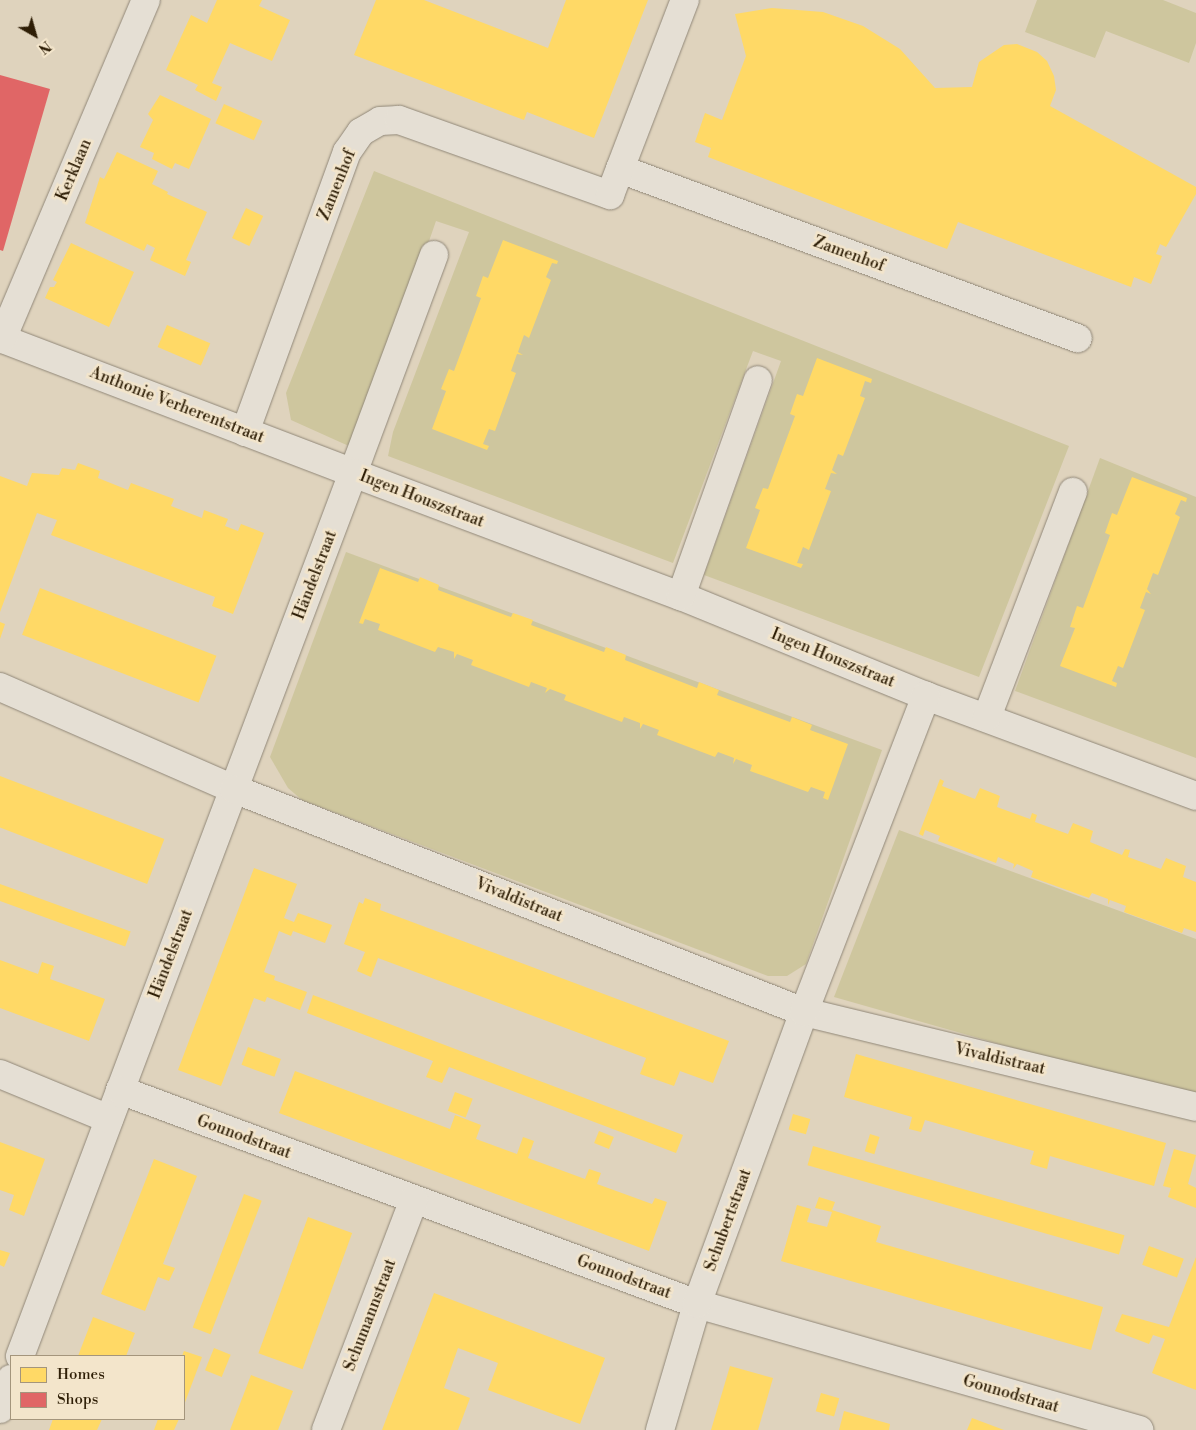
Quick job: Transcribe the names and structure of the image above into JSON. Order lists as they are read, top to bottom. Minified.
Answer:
{"streets":{"street":["Kerklaan","Zamenhof","Anthonie Verherentstraat","Ingen Houszstraat","Händelstraat","Vivaldistraat","Gounodstraat","Schubertstraat","Schumannstraat"]},"crossings":[["Kerklaan","Anthonie Verherentstraat"],["Zamenhof","Anthonie Verherentstraat"],["Anthonie Verherentstraat","Ingen Houszstraat"],["Anthonie Verherentstraat","Händelstraat"],["Ingen Houszstraat","Händelstraat"],["Händelstraat","Vivaldistraat"],["Händelstraat","Gounodstraat"],["Vivaldistraat","Schubertstraat"],["Gounodstraat","Schubertstraat"],["Gounodstraat","Schumannstraat"]],"legend":["Homes","Shops"],"north":"bottom right"}
